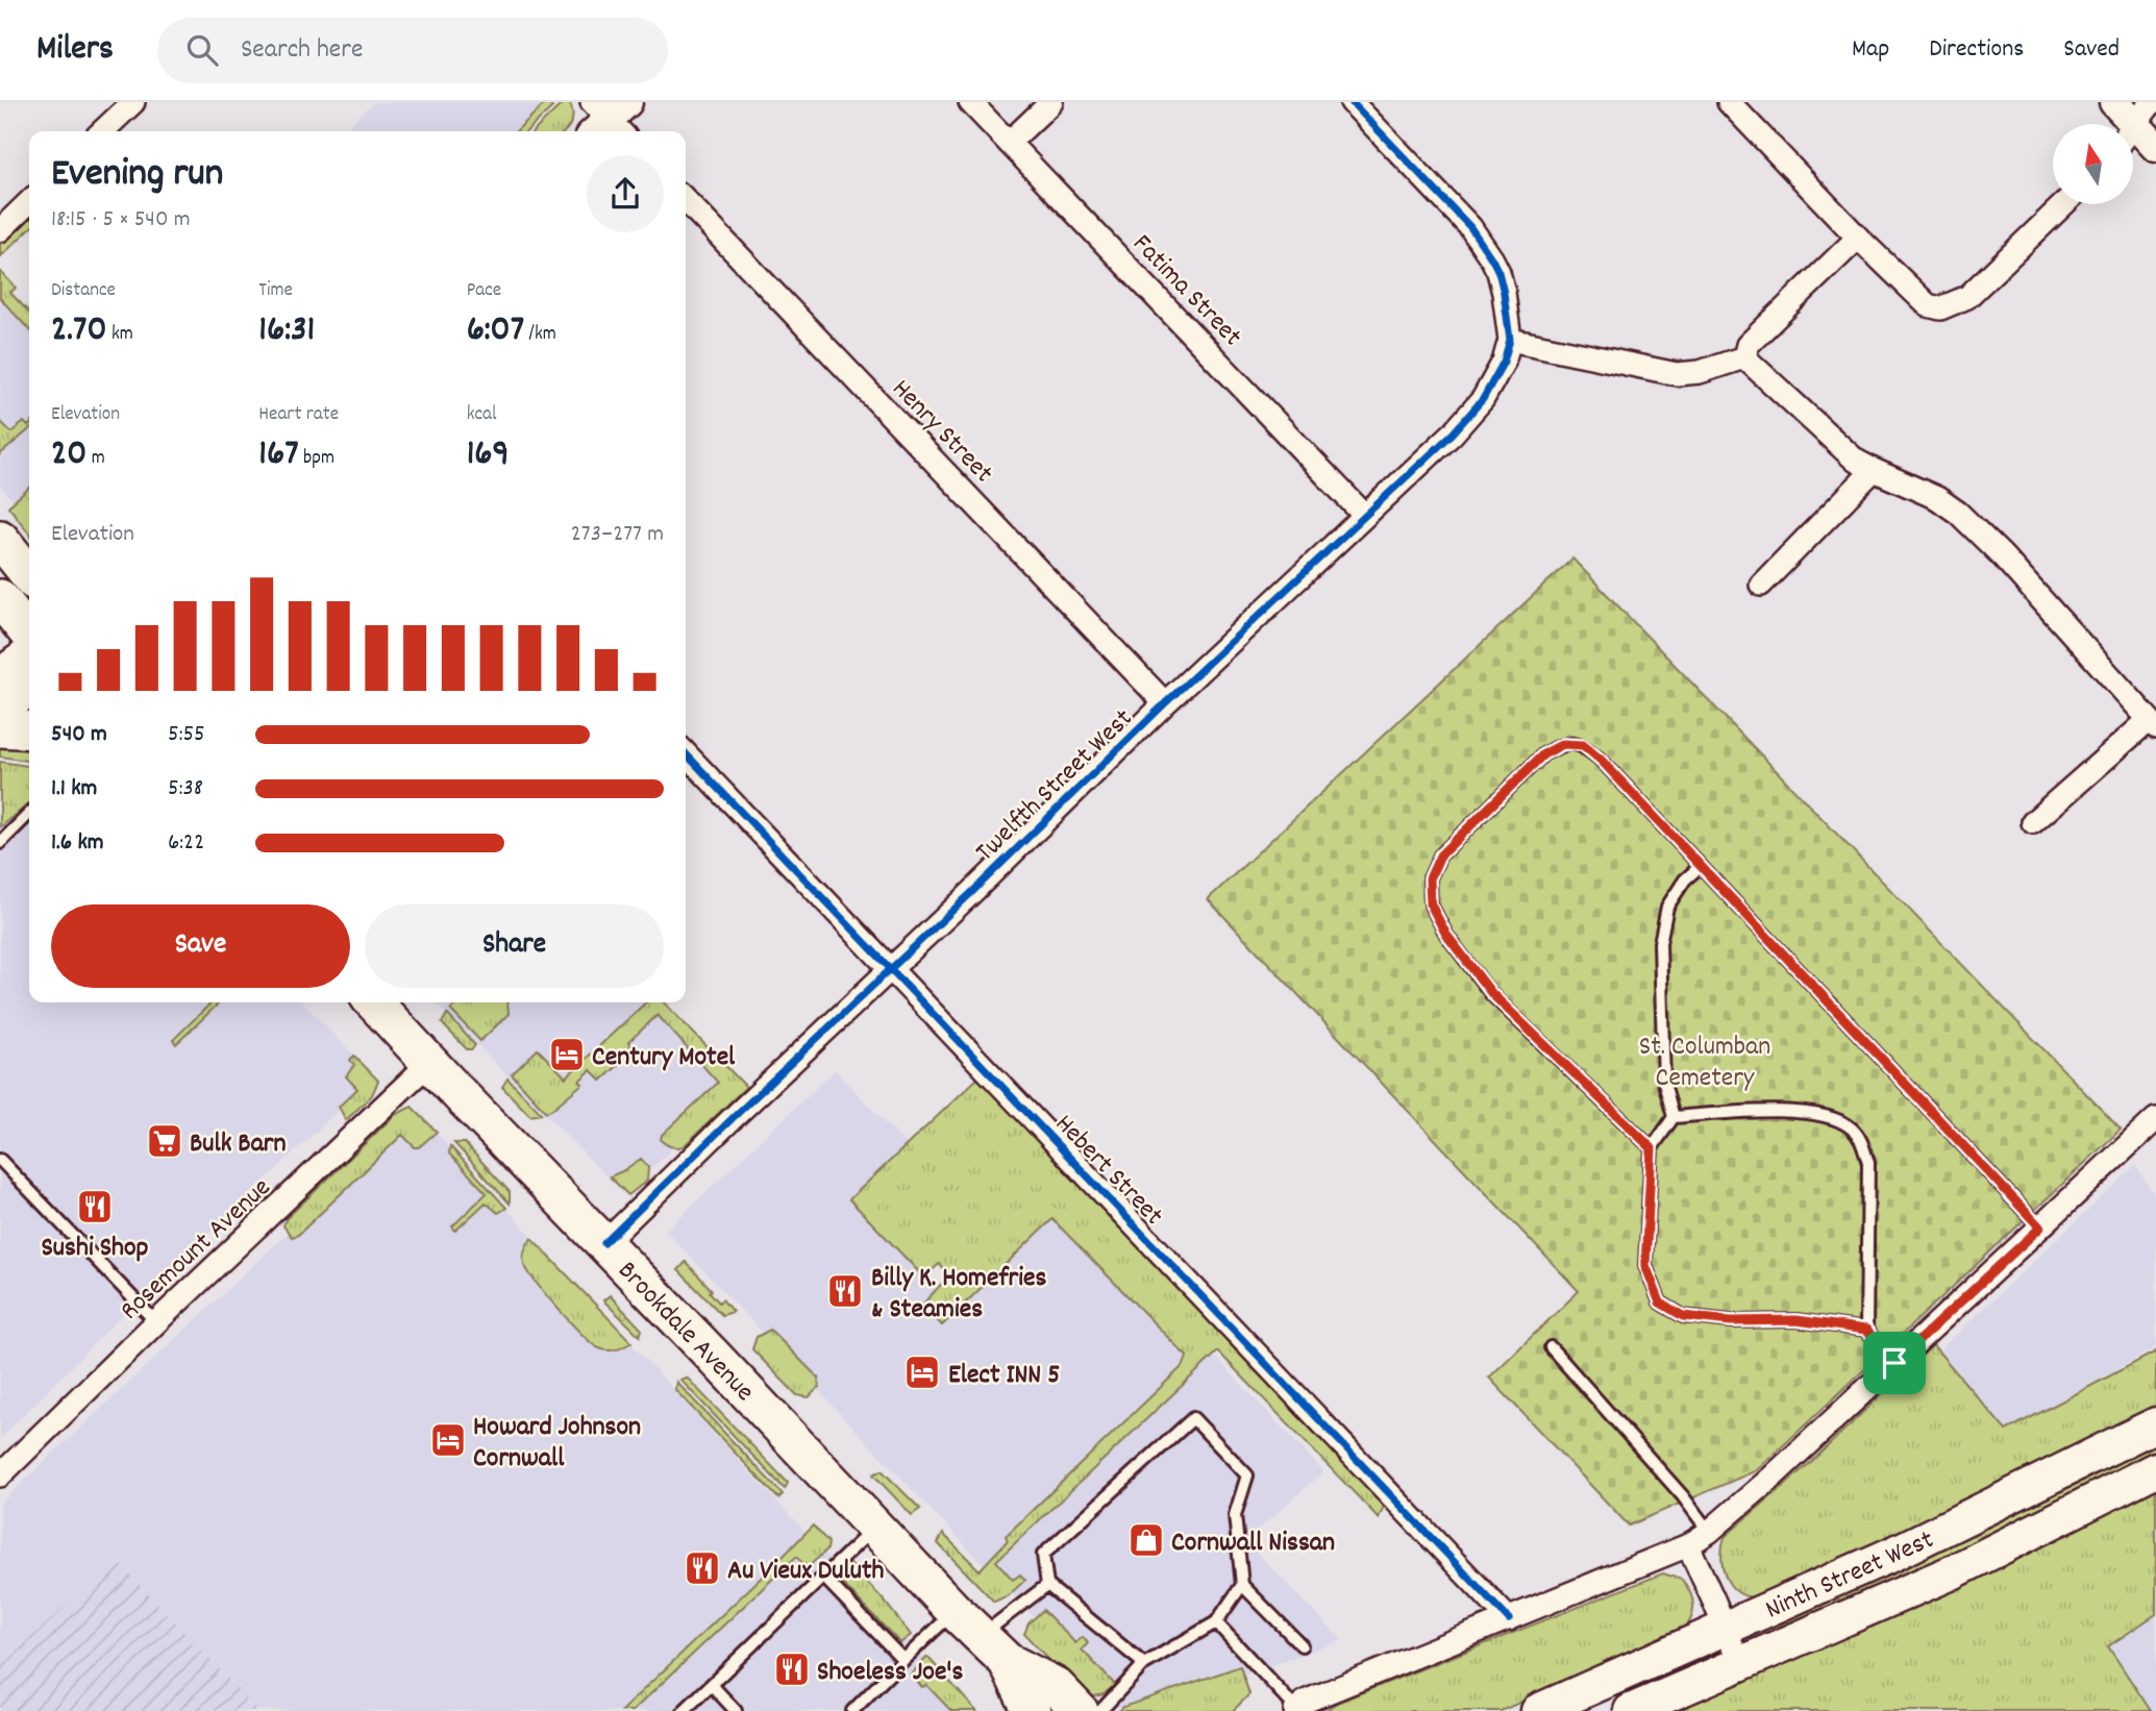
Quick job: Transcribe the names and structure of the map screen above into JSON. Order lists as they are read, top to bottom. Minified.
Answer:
{"streets":{"main road":["Brookdale Avenue","Ninth Street West"],"street":["Fatima Street","Henry Street","Twelfth Street West","Hebert Street","Rosemount Avenue"]},"crossings":[["Fatima Street","Twelfth Street West"],["Henry Street","Twelfth Street West"],["Twelfth Street West","Hebert Street"],["Twelfth Street West","Brookdale Avenue"],["Rosemount Avenue","Brookdale Avenue"]],"parks":["St. Columban Cemetery"],"places":{"hotel":["Century Motel","Elect INN 5","Howard Johnson Cornwall"],"supermarket":["Bulk Barn"],"restaurant":["Sushi Shop","Billy K. Homefries & Steamies","Au Vieux Duluth","Shoeless Joe's"],"shop":["Cornwall Nissan"]},"north":"top","page":{"header":"Milers","search":"Search here","nav":["Map","Directions","Saved"],"heading":["Evening run","18:15 · 5 × 540 m"],"stats":[["Distance","2.70 km"],["Time","16:31"],["Pace","6:07 /km"],["Elevation","20 m"],["Heart rate","167 bpm"],["kcal","169"]],"chart":["Elevation","273–277 m"],"list":[{"name":"540 m","note":"5:55"},{"name":"1.1 km","note":"5:38"},{"name":"1.6 km","note":"6:22"}],"buttons":["Save","Share"]}}
